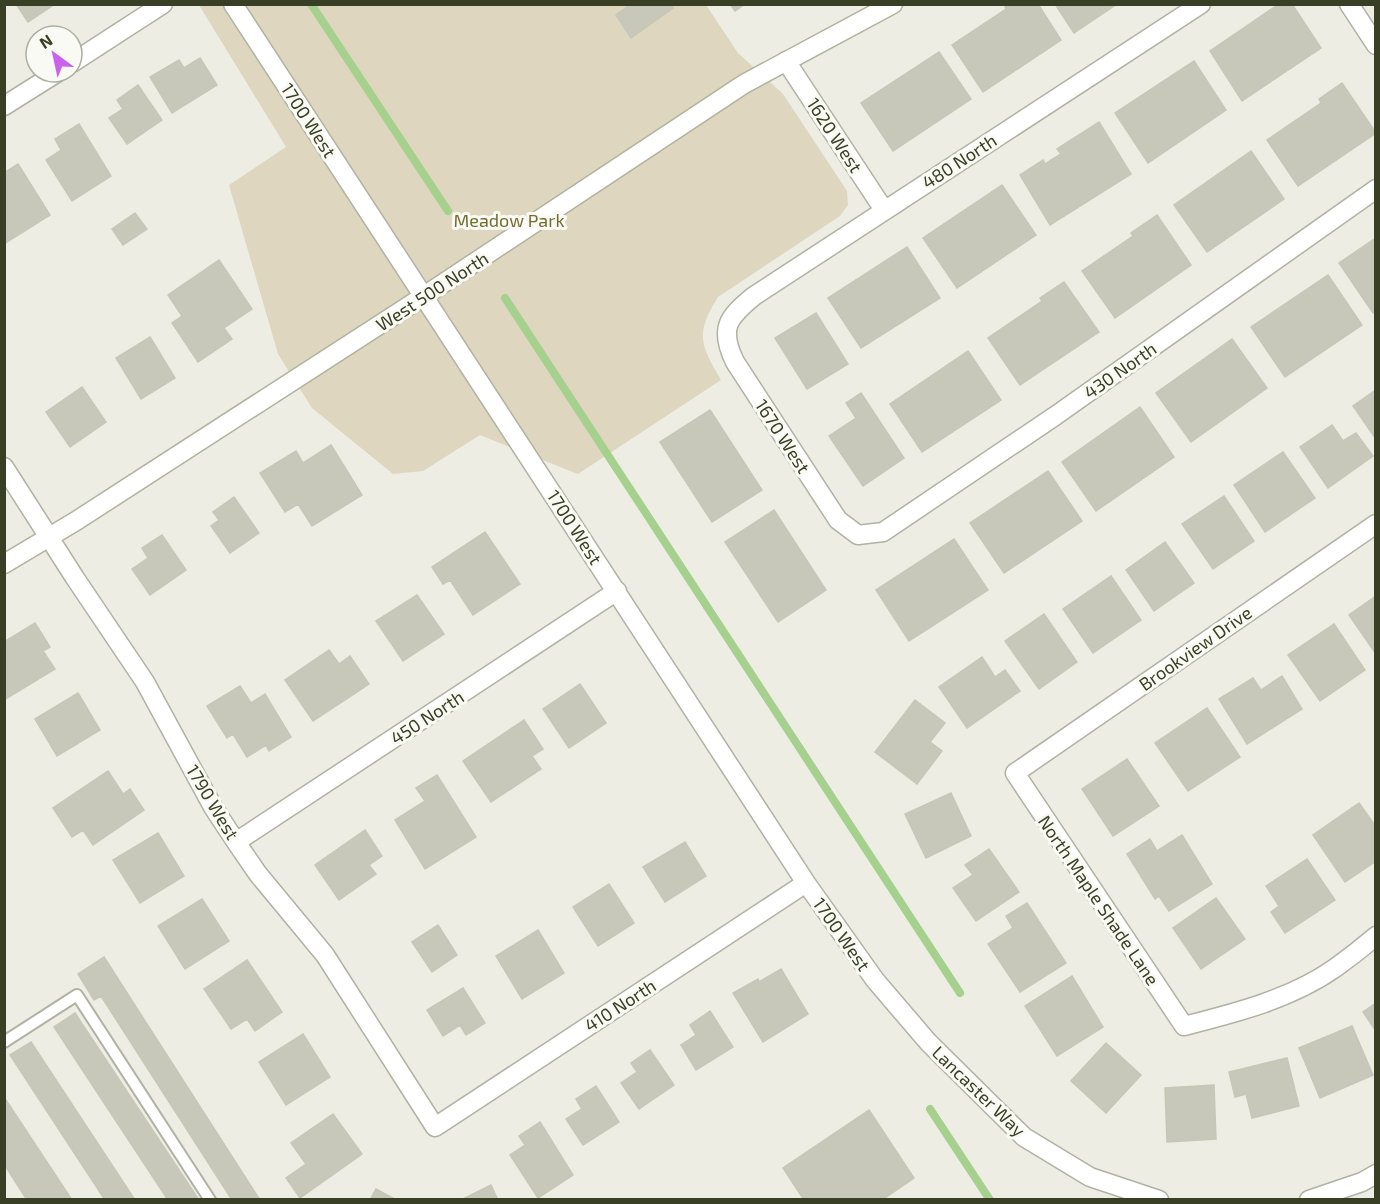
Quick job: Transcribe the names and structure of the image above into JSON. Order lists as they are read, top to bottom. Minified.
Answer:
{"streets":{"street":["1700 West","1620 West","480 North","West 500 North","430 North","1670 West","Brookview Drive","450 North","1790 West","North Maple Shade Lane","410 North","Lancaster Way"]},"crossings":[["1700 West","West 500 North"],["1700 West","450 North"],["1700 West","410 North"],["1700 West","Lancaster Way"],["1620 West","480 North"],["1620 West","West 500 North"],["480 North","1670 West"],["West 500 North","1790 West"],["430 North","1670 West"],["Brookview Drive","North Maple Shade Lane"],["450 North","1790 West"],["1790 West","410 North"]],"parks":["Meadow Park"],"north":"top left"}
